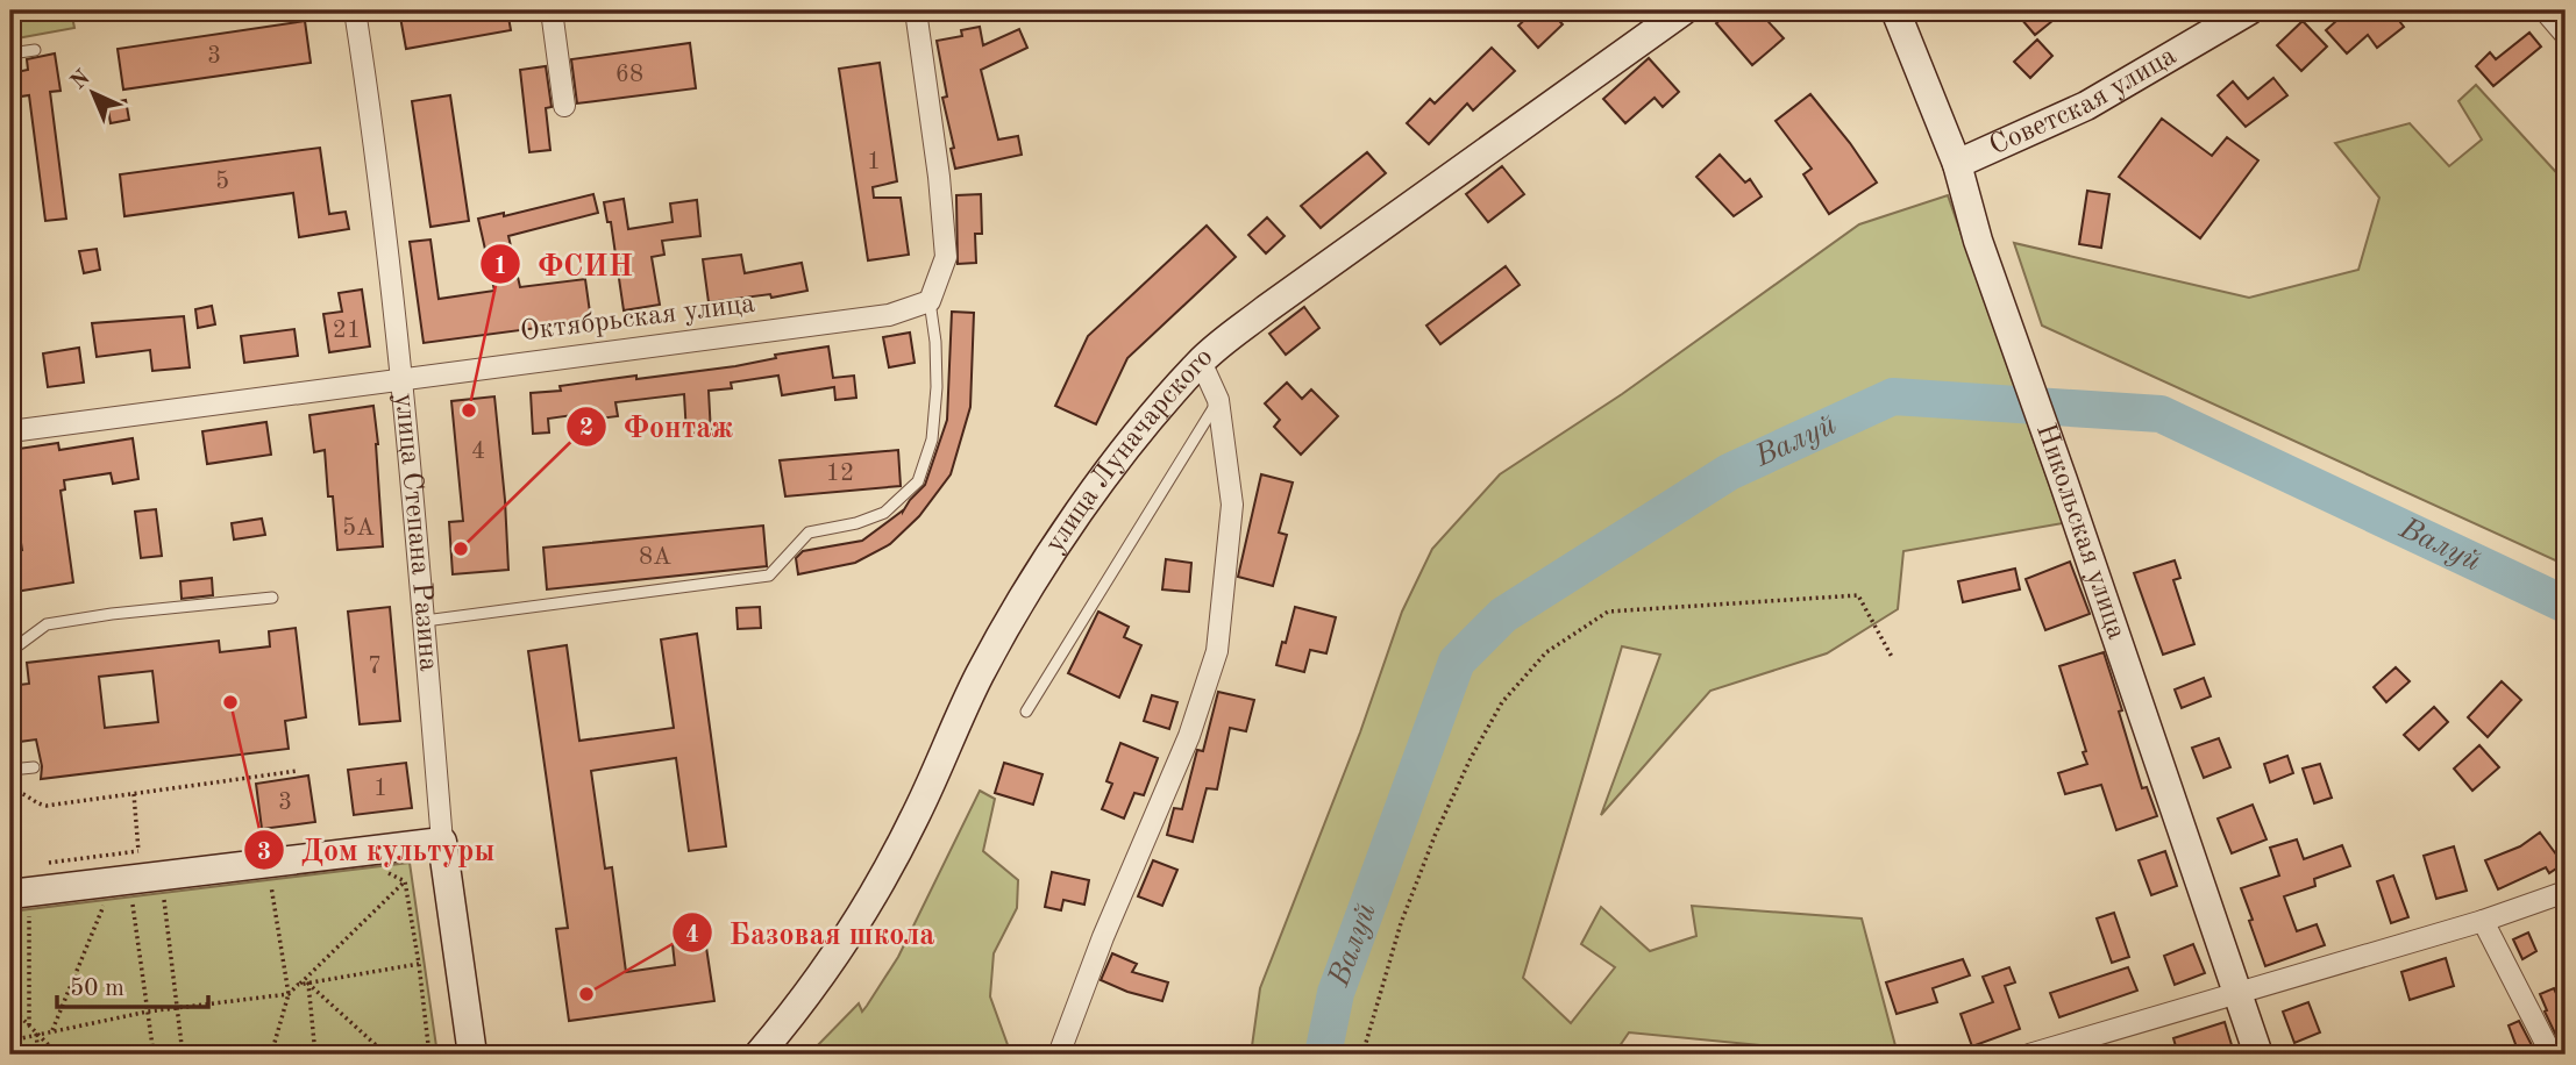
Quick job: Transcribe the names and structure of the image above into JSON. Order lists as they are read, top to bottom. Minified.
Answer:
{"streets":{"main road":["Советская улица","улица Луначарского","Никольская улица","улица Степана Разина"],"street":["Октябрьская улица"]},"crossings":[["Советская улица","Никольская улица"],["Октябрьская улица","улица Степана Разина"]],"water":["Валуй"],"places":["ФСИН","Фонтаж","Дом культуры","Базовая школа"],"house_numbers":["3","68","1","5","21","4","12","5А","8А","7","1","3"],"scale_bar":"50 m","north":"top left"}
